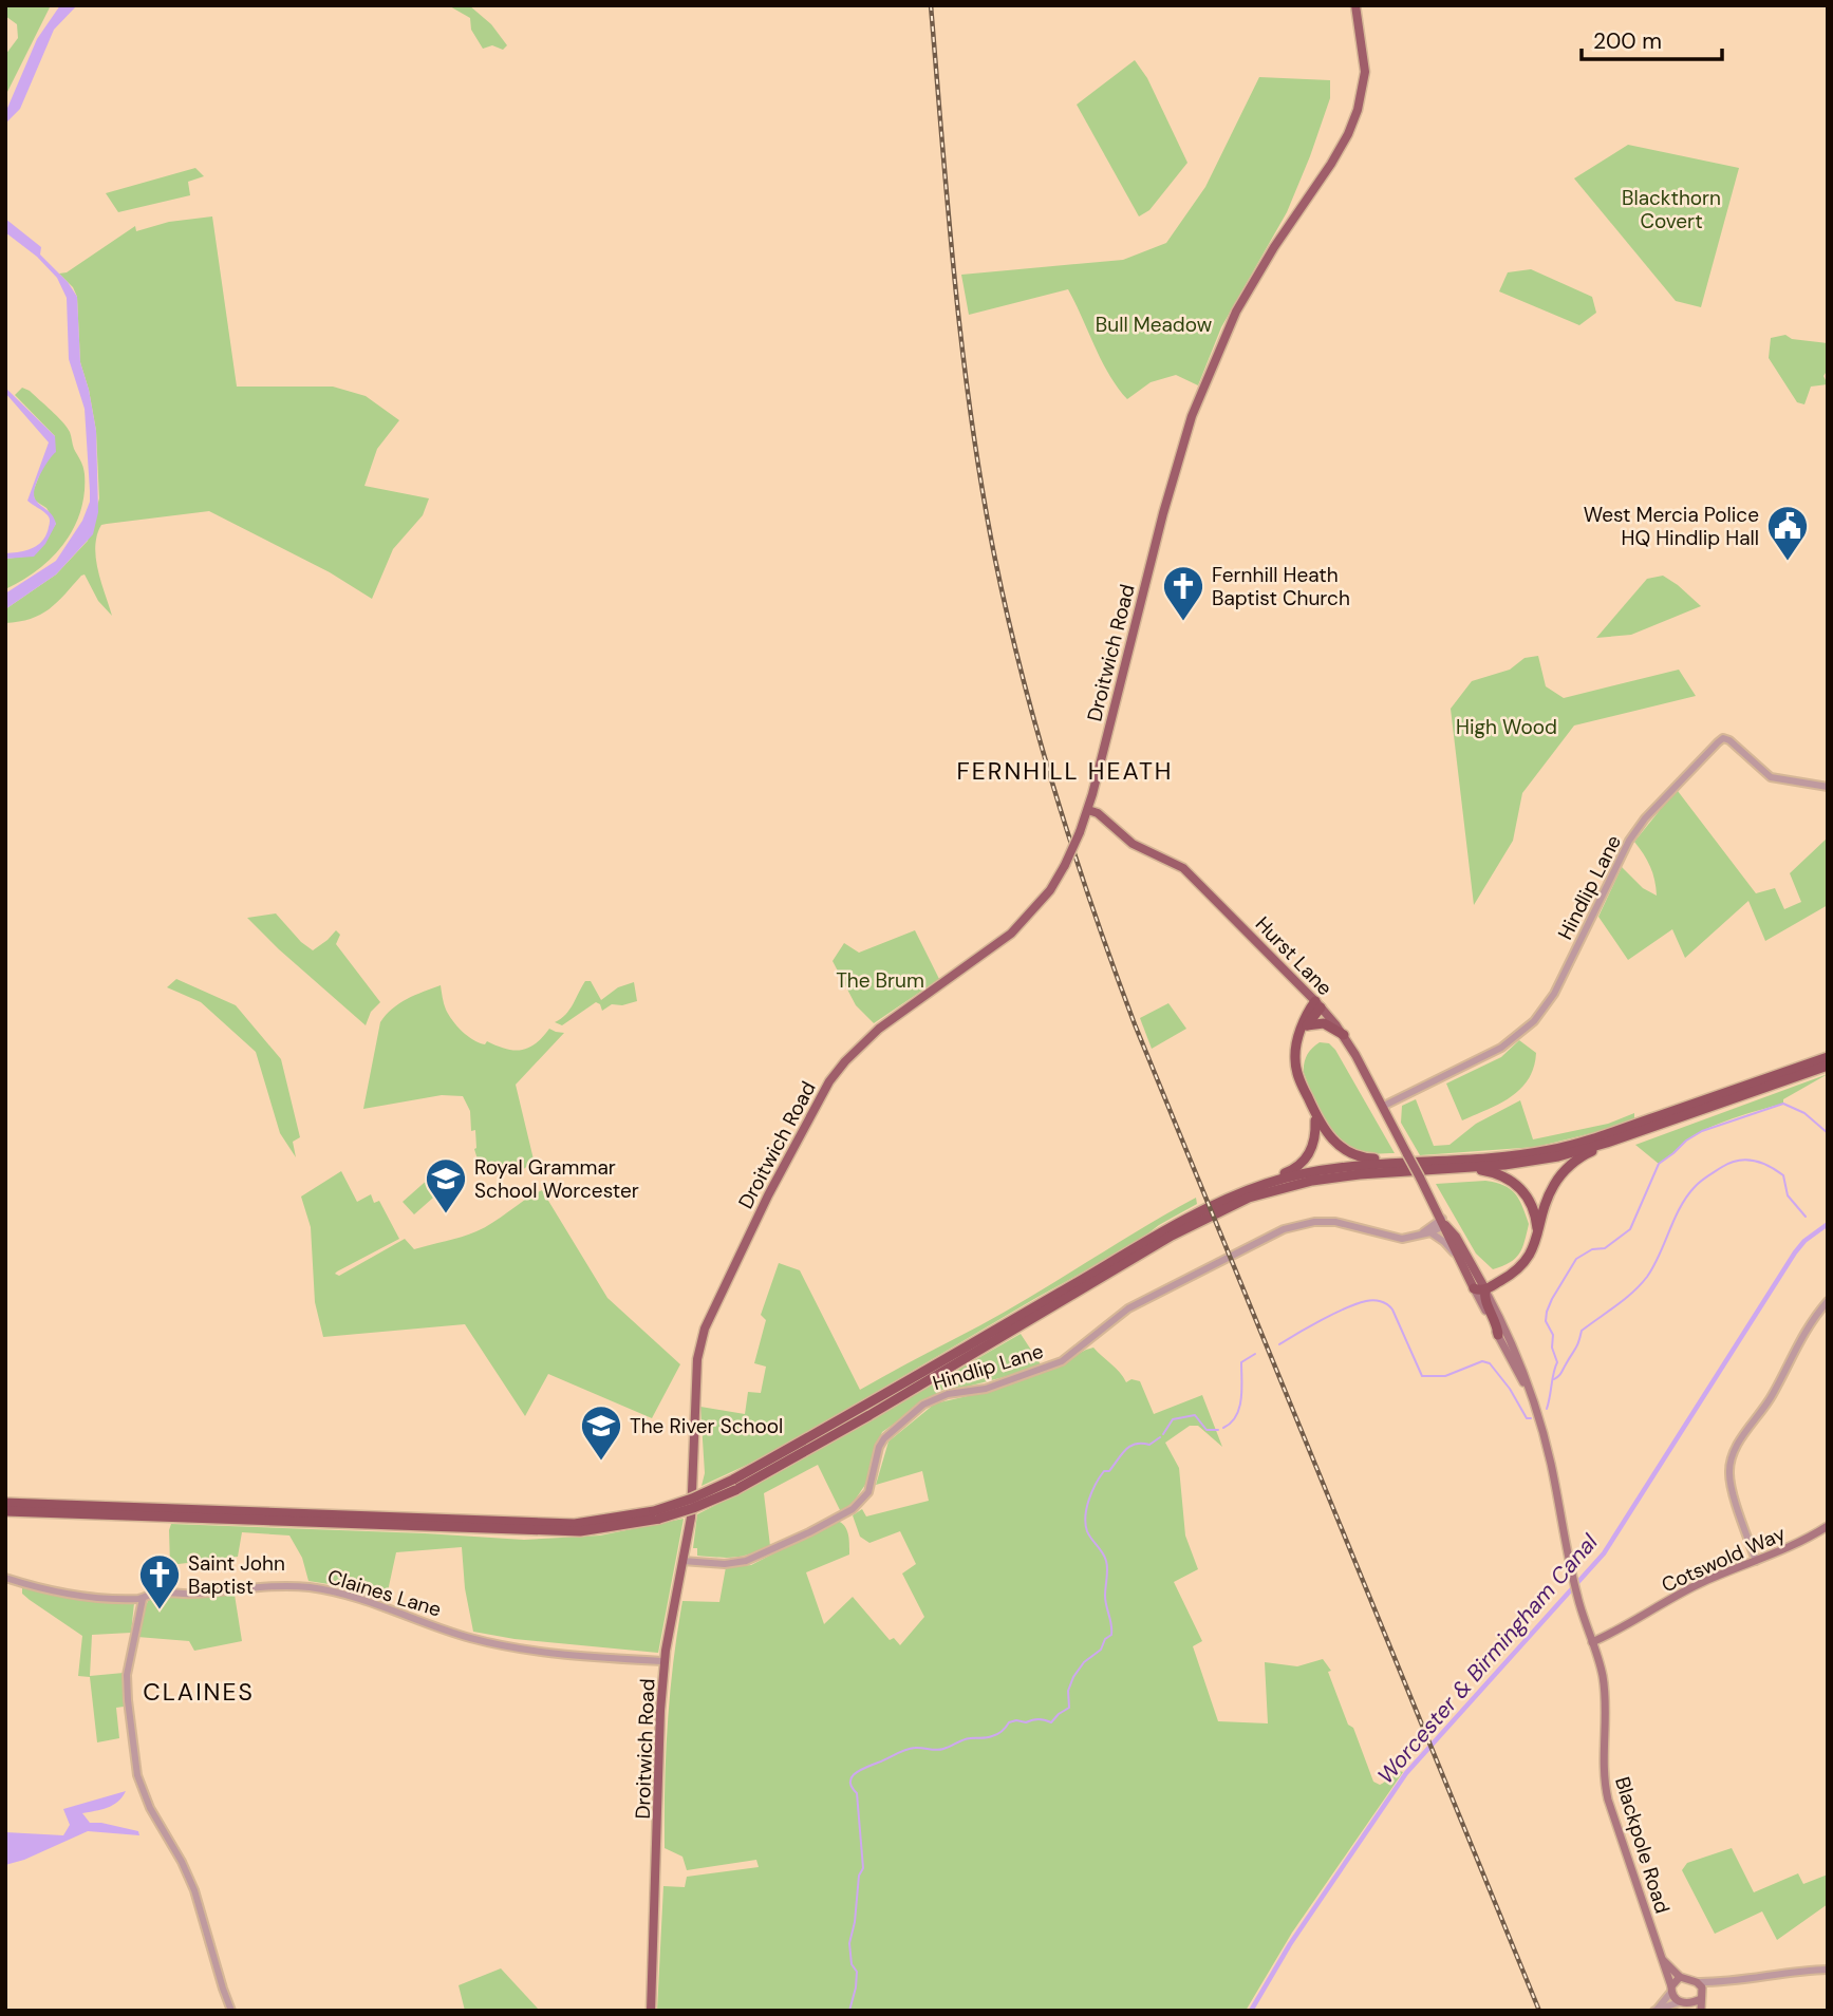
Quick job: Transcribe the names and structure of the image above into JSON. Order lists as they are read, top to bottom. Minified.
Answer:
{"streets":{"main road":["Droitwich Road","Hurst Lane","Cotswold Way","Blackpole Road"],"street":["Hindlip Lane","Claines Lane"]},"crossings":[["Droitwich Road","Hindlip Lane"],["Droitwich Road","Hurst Lane"],["Droitwich Road","Claines Lane"],["Hindlip Lane","Hurst Lane"],["Hindlip Lane","Blackpole Road"],["Hurst Lane","Blackpole Road"],["Cotswold Way","Blackpole Road"]],"districts":["FERNHILL HEATH","CLAINES"],"water":["Worcester & Birmingham Canal"],"parks":["Blackthorn Covert","Bull Meadow","High Wood","The Brum"],"places":{"public building":["West Mercia Police HQ Hindlip Hall"],"church":["Fernhill Heath Baptist Church","Saint John Baptist"],"school or university":["Royal Grammar School Worcester","The River School"]},"scale_bar":"200 m"}
